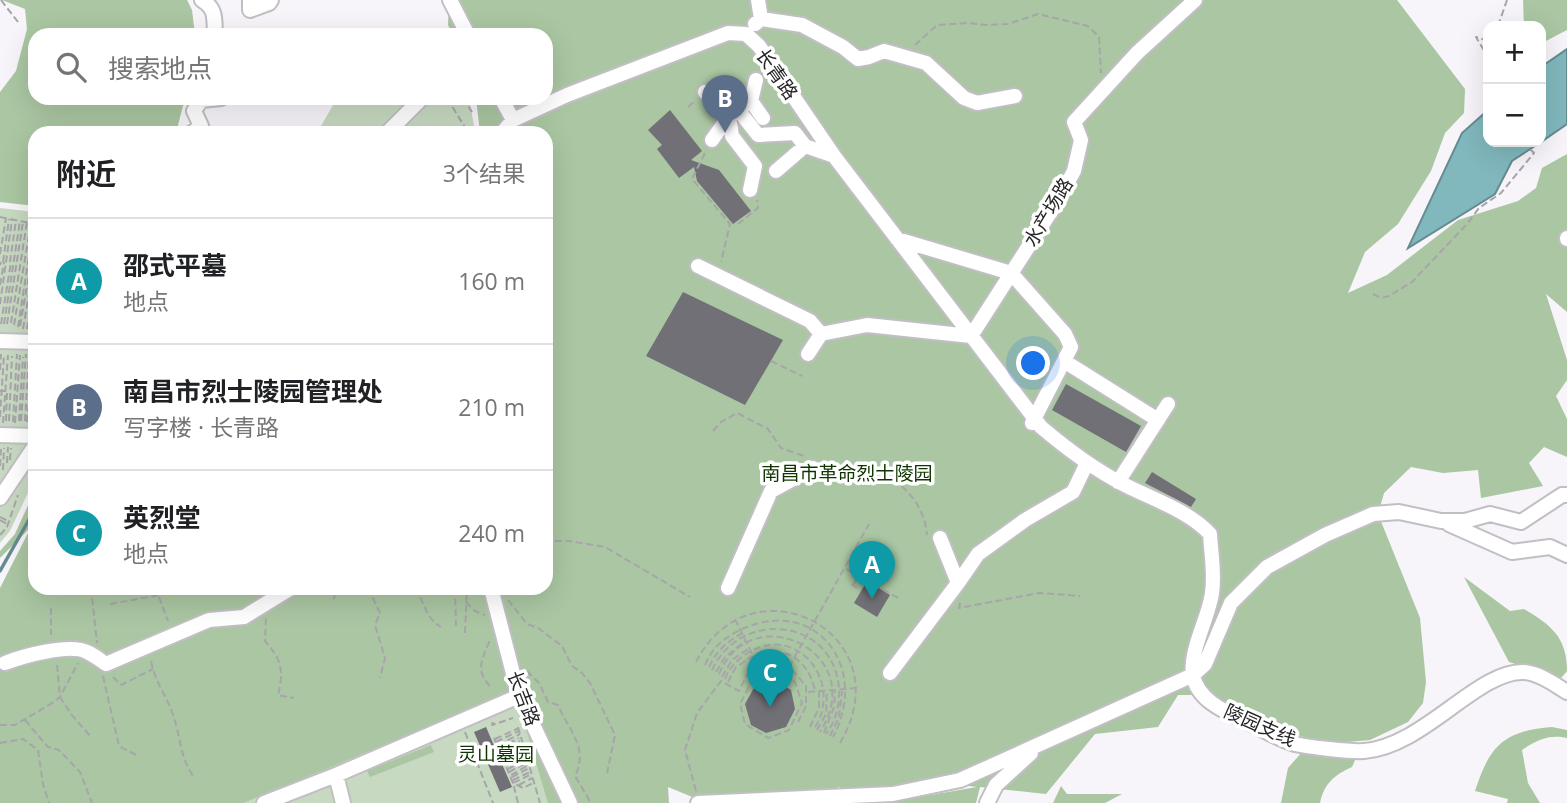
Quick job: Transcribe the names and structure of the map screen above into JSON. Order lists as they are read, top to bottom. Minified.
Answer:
{"streets":{"street":["长青路","水产场路","长吉路","陵园支线"]},"crossings":[["长青路","水产场路"]],"parks":["南昌市革命烈士陵园","灵山墓园"],"page":{"map_buttons":["+","−"],"search":"搜索地点","pins":["B","A","C"],"heading":["附近","3个结果"],"list":[{"mark":"A","name":"邵式平墓","note":"地点","value":"160 m"},{"mark":"B","name":"南昌市烈士陵园管理处","note":"写字楼 · 长青路","value":"210 m"},{"mark":"C","name":"英烈堂","note":"地点","value":"240 m"}]}}
